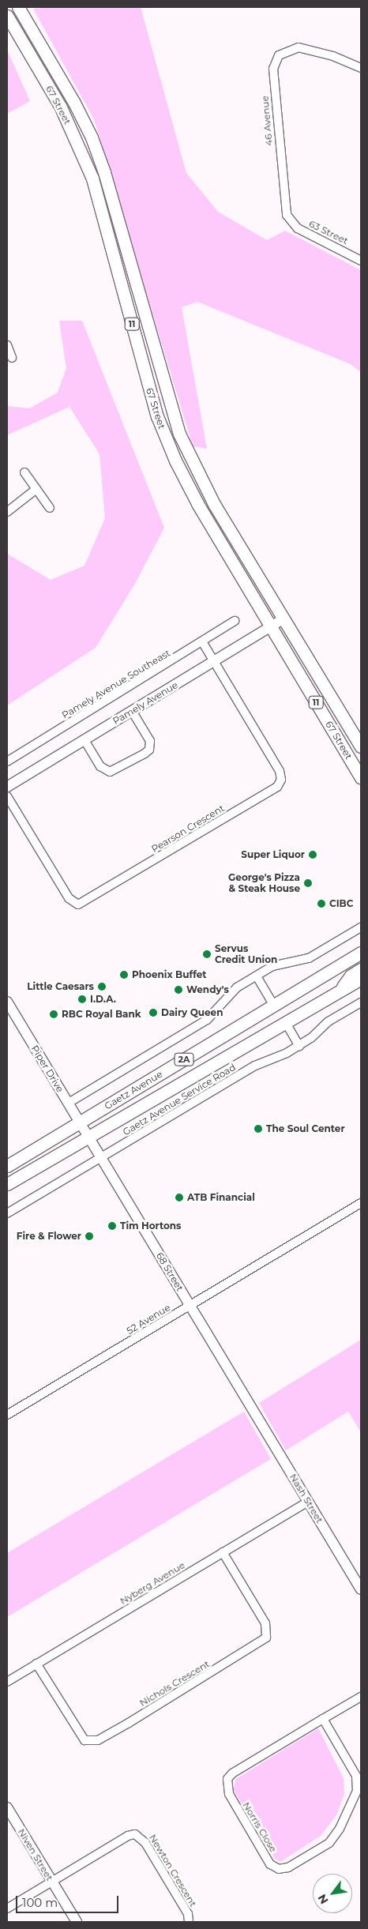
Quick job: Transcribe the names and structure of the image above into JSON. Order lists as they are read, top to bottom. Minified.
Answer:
{"streets":{"main road":["67 Street","11","2A","Gaetz Avenue"],"street":["46 Avenue","63 Street","Pamely Avenue Southeast","Pamely Avenue","Pearson Crescent","Piper Drive","Gaetz Avenue Service Road","68 Street","52 Avenue","Nash Street","Nyberg Avenue","Nichols Crescent","Norris Close","Niven Street","Newton Crescent"]},"crossings":[["67 Street","Pamely Avenue"],["46 Avenue","63 Street"],["Pamely Avenue Southeast","Pearson Crescent"],["Pamely Avenue","Pearson Crescent"],["Piper Drive","Gaetz Avenue"],["Piper Drive","68 Street"],["Gaetz Avenue","68 Street"],["Gaetz Avenue Service Road","68 Street"],["68 Street","52 Avenue"],["68 Street","Nash Street"],["Nash Street","Nyberg Avenue"],["Nyberg Avenue","Nichols Crescent"],["Niven Street","Newton Crescent"]],"places":["Super Liquor","George's Pizza & Steak House","CIBC","Servus Credit Union","Phoenix Buffet","Little Caesars","Wendy's","I.D.A.","Dairy Queen","RBC Royal Bank","The Soul Center","ATB Financial","Tim Hortons","Fire & Flower"],"scale_bar":"100 m","north":"bottom left"}
